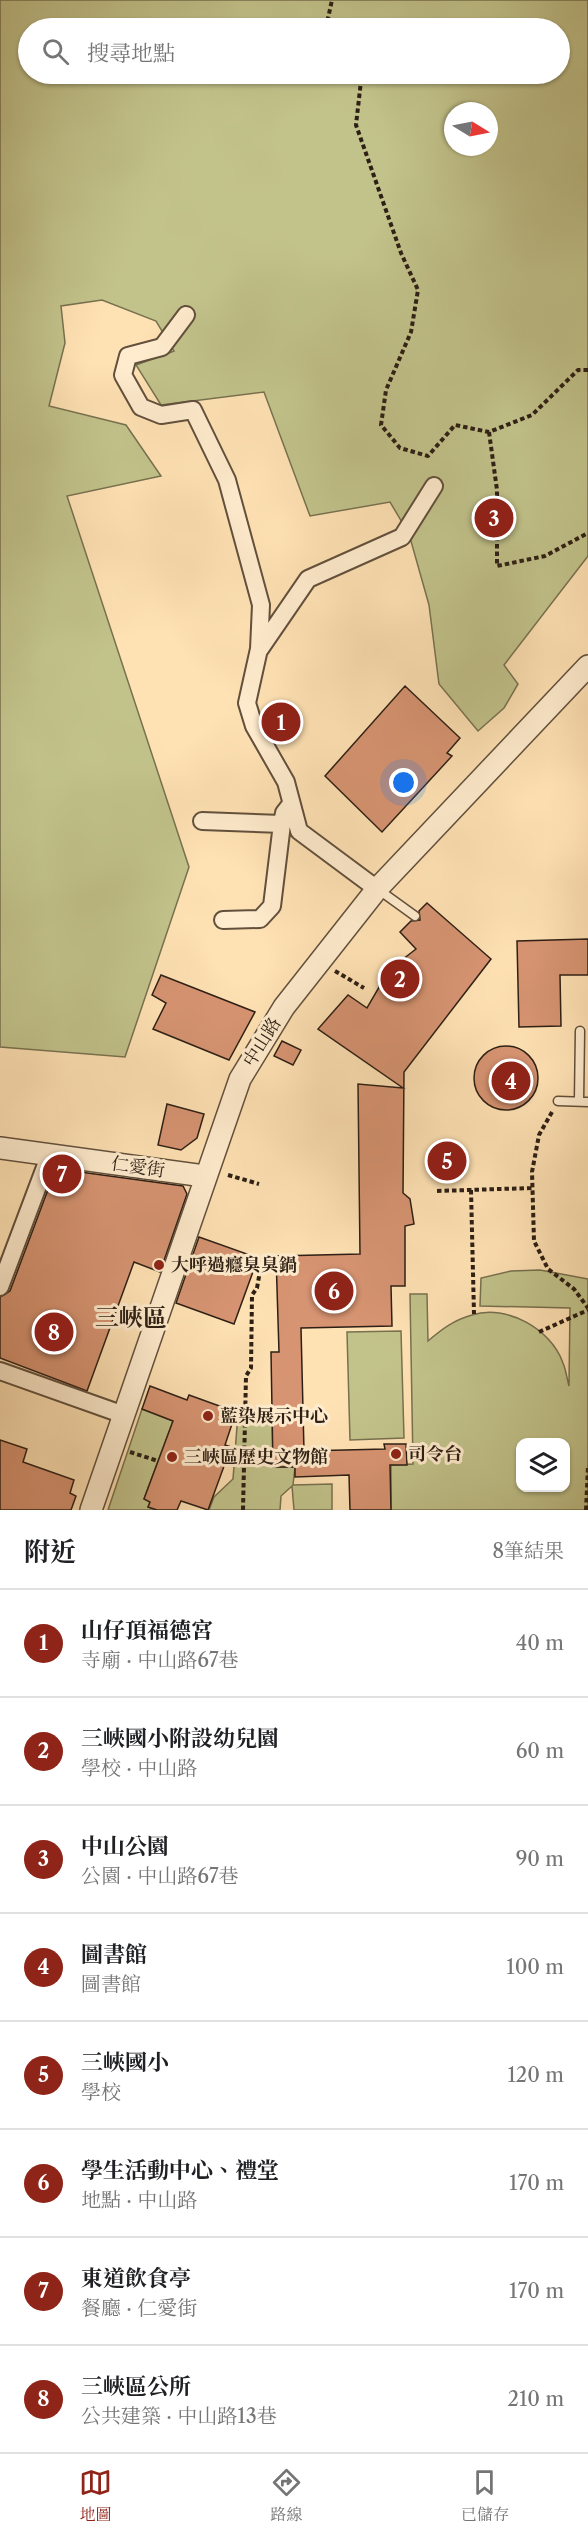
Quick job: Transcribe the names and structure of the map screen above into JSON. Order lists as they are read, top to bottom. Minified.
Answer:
{"streets":{"street":["中山路","仁愛街"]},"crossings":[["中山路","仁愛街"]],"districts":["三峽區"],"places":["大呼過癮臭臭鍋","藍染展示中心","司令台","三峽區歷史文物館"],"north":"right","page":{"search":"搜尋地點","pins":["3","1","2","4","5","7","6","8"],"heading":["附近","8筆結果"],"list":[{"mark":"1","name":"山仔頂福德宮","note":"寺廟 · 中山路67巷","value":"40 m"},{"mark":"2","name":"三峽國小附設幼兒園","note":"學校 · 中山路","value":"60 m"},{"mark":"3","name":"中山公園","note":"公園 · 中山路67巷","value":"90 m"},{"mark":"4","name":"圖書館","note":"圖書館","value":"100 m"},{"mark":"5","name":"三峽國小","note":"學校","value":"120 m"},{"mark":"6","name":"學生活動中心、禮堂","note":"地點 · 中山路","value":"170 m"},{"mark":"7","name":"東道飲食亭","note":"餐廳 · 仁愛街","value":"170 m"},{"mark":"8","name":"三峽區公所","note":"公共建築 · 中山路13巷","value":"210 m"}],"nav":["地圖","路線","已儲存"]}}
